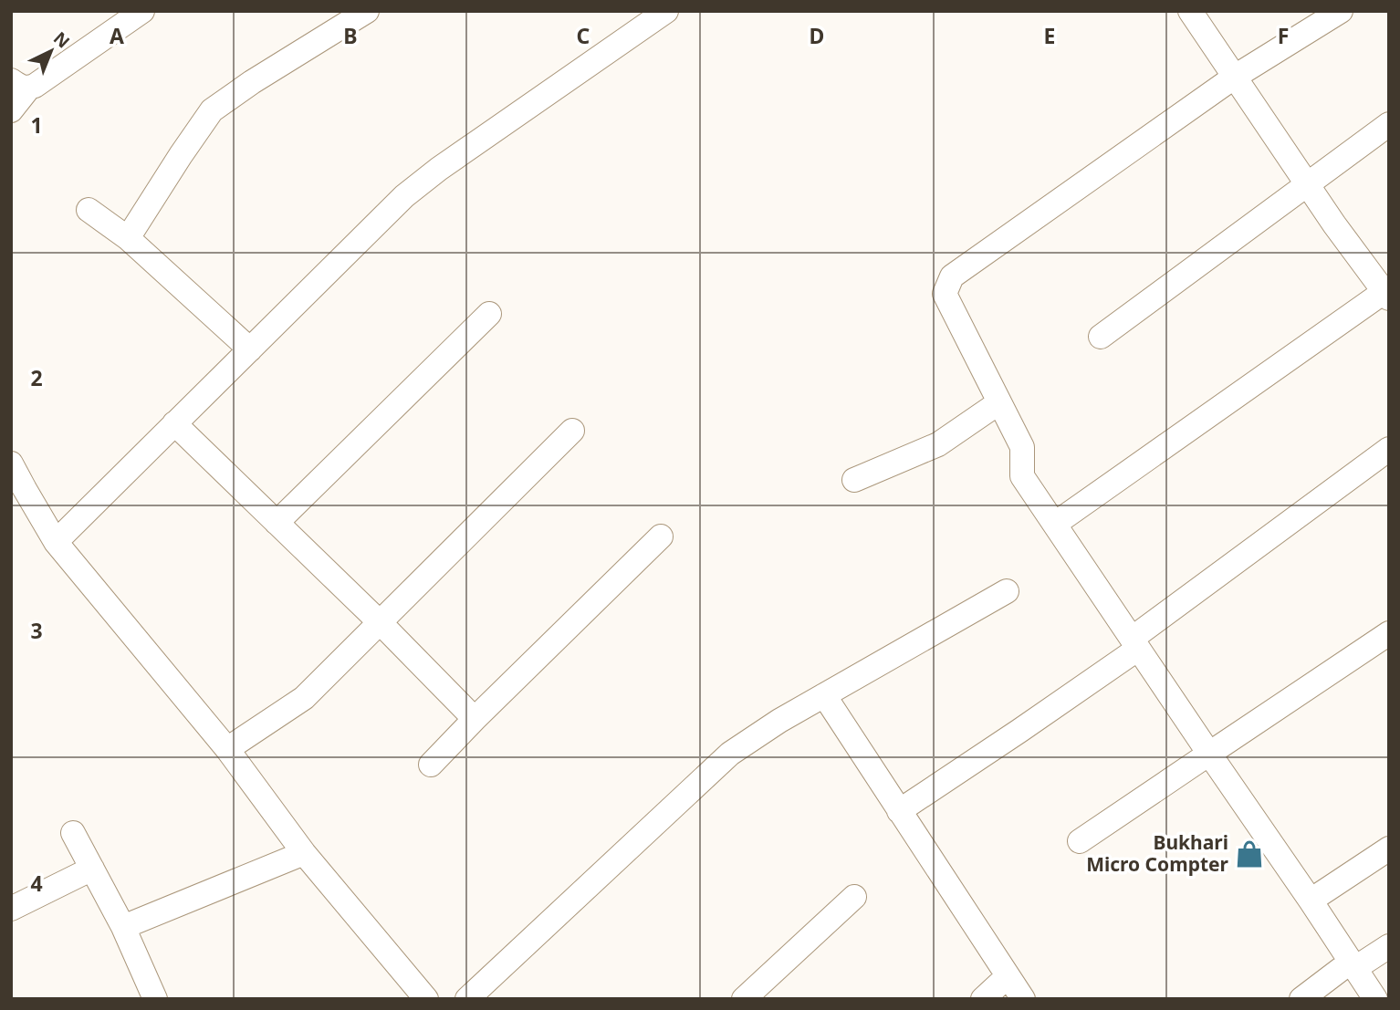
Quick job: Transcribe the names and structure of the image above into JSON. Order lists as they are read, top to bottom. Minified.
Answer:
{"places":{"shop":["Bukhari Micro Compter"]},"north":"top right","grid":{"columns":["A","B","C","D","E","F"],"rows":["1","2","3","4"]}}
